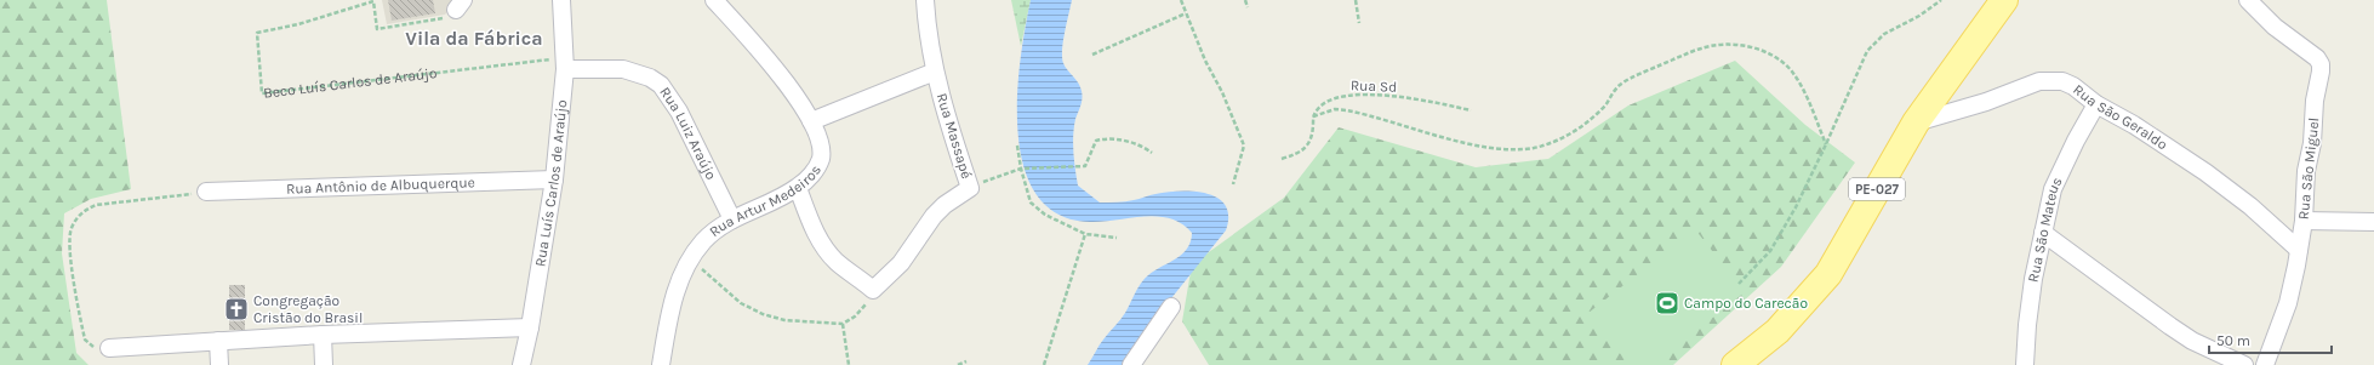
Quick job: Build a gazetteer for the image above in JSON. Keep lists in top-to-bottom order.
{
  "streets": {
    "main road": ["PE-027"],
    "street": [
      "Rua São Geraldo",
      "Rua Luiz Araújo",
      "Rua Massapé",
      "Rua São Miguel",
      "Rua Luís Carlos de Araújo",
      "Rua Antônio de Albuquerque",
      "Rua Artur Medeiros",
      "Rua São Mateus"
    ],
    "path": ["Beco Luís Carlos de Araújo", "Rua Sd"]
  },
  "crossings": [
    ["Beco Luís Carlos de Araújo", "Rua Luiz Araújo"],
    ["Beco Luís Carlos de Araújo", "Rua Luís Carlos de Araújo"],
    ["Rua São Geraldo", "Rua São Miguel"],
    ["Rua São Geraldo", "PE-027"],
    ["Rua São Geraldo", "Rua São Mateus"],
    ["Rua Luiz Araújo", "Rua Luís Carlos de Araújo"],
    ["Rua Luiz Araújo", "Rua Artur Medeiros"],
    ["Rua Luís Carlos de Araújo", "Rua Antônio de Albuquerque"]
  ],
  "districts": ["Vila da Fábrica"],
  "places": {
    "sports": ["Campo do Carecão"],
    "church": ["Congregação Cristão do Brasil"]
  },
  "scale_bar": "50 m"
}
